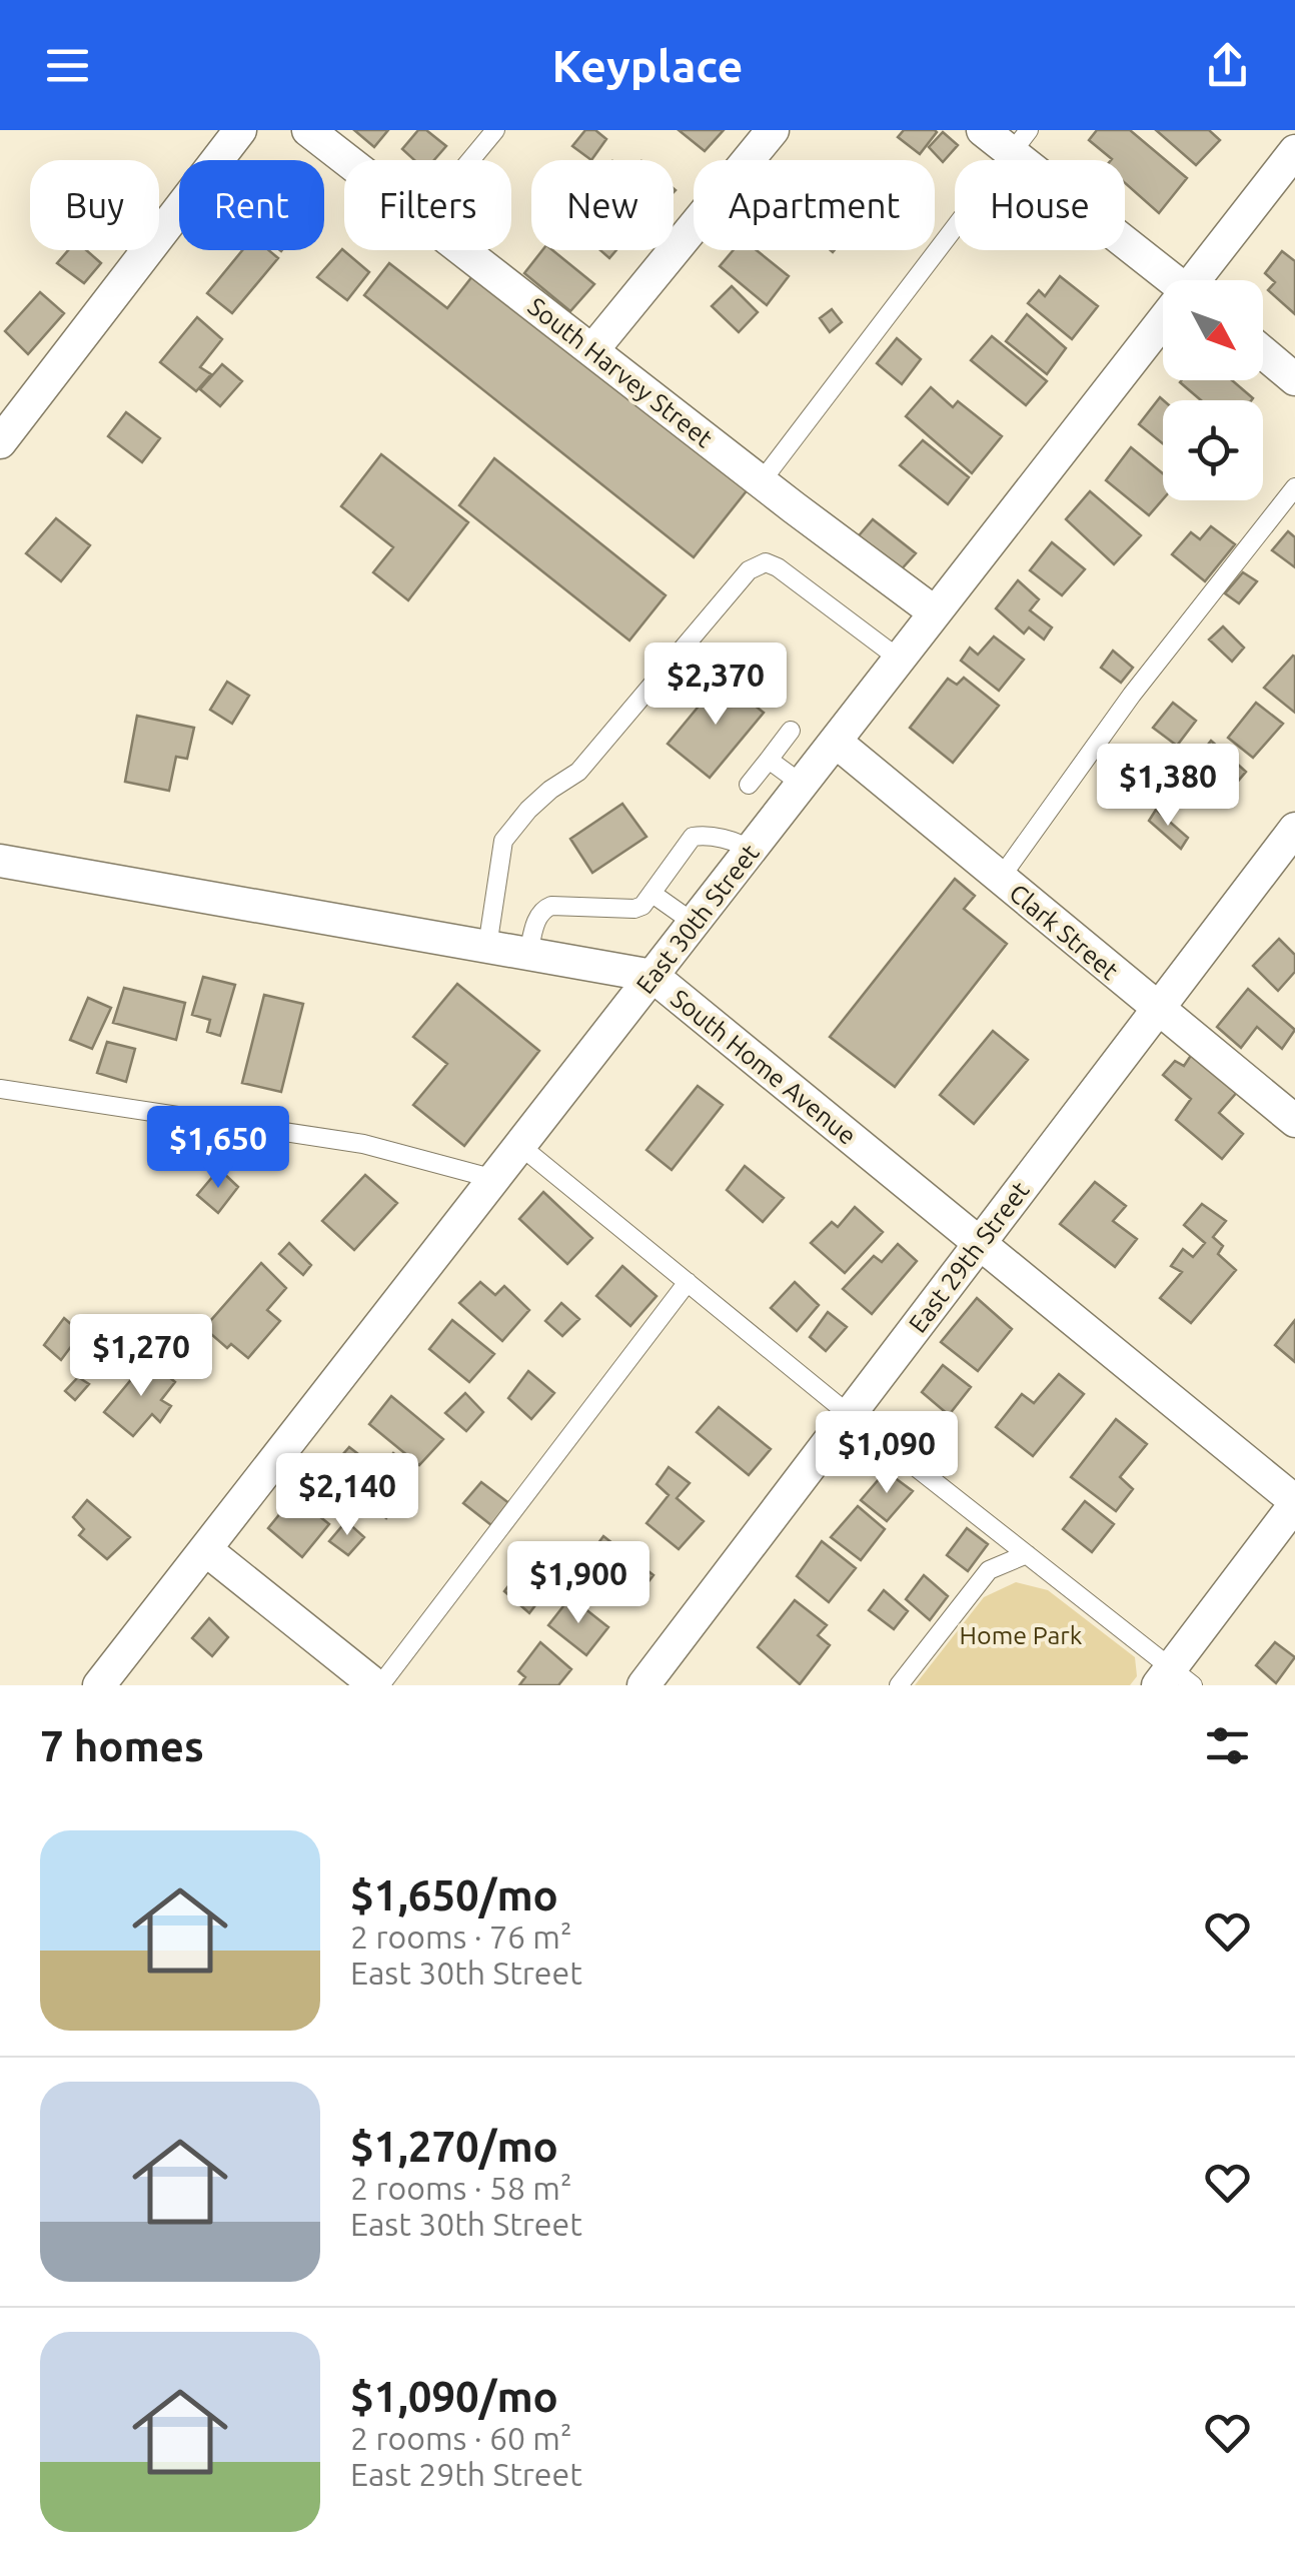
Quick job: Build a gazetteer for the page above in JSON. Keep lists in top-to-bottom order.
{
  "streets": {
    "street": [
      "South Harvey Street",
      "East 30th Street",
      "Clark Street",
      "South Home Avenue",
      "East 29th Street"
    ]
  },
  "crossings": [
    ["South Harvey Street", "East 30th Street"],
    ["East 30th Street", "Clark Street"],
    ["East 30th Street", "South Home Avenue"],
    ["Clark Street", "East 29th Street"],
    ["South Home Avenue", "East 29th Street"]
  ],
  "parks": ["Home Park"],
  "north": "bottom right",
  "page": {
    "header": "Keyplace",
    "chip": [
      "Buy",
      "Rent",
      "Filters",
      "New",
      "Apartment",
      "House"
    ],
    "price": [
      "$2,370",
      "$1,380",
      "$1,650",
      "$1,270",
      "$1,090",
      "$2,140",
      "$1,900"
    ],
    "heading": "7 homes",
    "list": [
      {
        "name": "$1,650/mo",
        "note": "2 rooms · 76 m² · East 30th Street"
      },
      {
        "name": "$1,270/mo",
        "note": "2 rooms · 58 m² · East 30th Street"
      },
      {
        "name": "$1,090/mo",
        "note": "2 rooms · 60 m² · East 29th Street"
      }
    ]
  }
}
